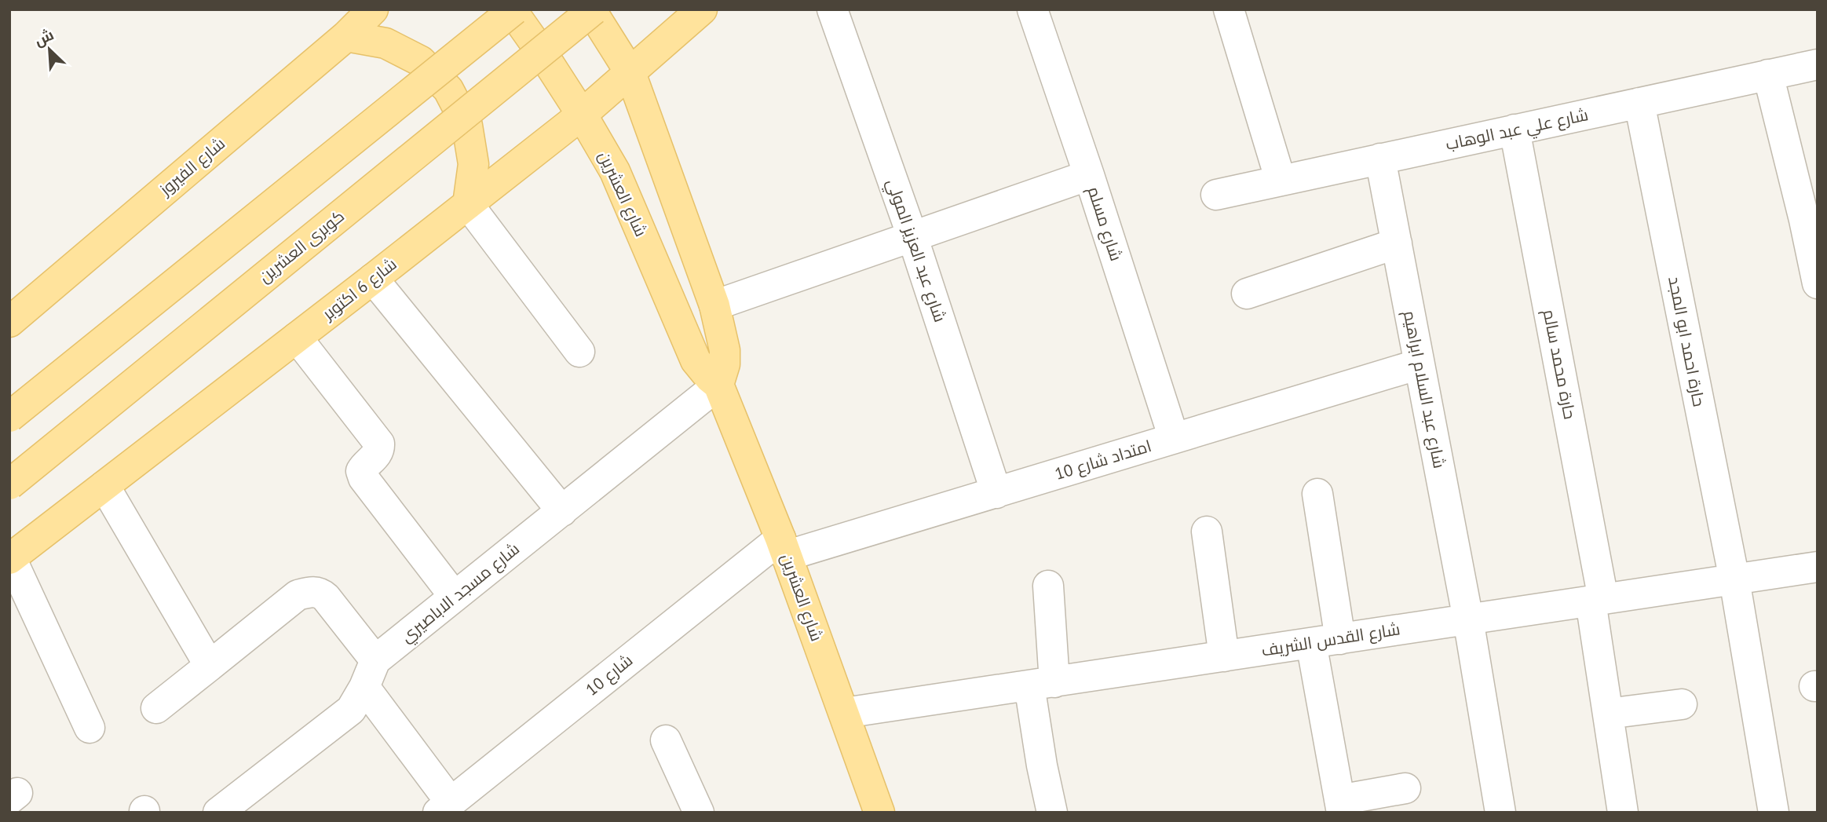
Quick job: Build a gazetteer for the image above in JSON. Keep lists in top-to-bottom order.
{
  "streets": {
    "main road": [
      "شارع الفيروز",
      "شارع العشرين",
      "كوبرى العشرين",
      "شارع 6 اكتوبر"
    ],
    "street": [
      "شارع علي عبد الوهاب",
      "شارع مسلم",
      "شارع عبد العزيز المولي",
      "حارة احمد ابو المجد",
      "حارة محمد سالم",
      "شارع عبد السلام ابراهيم",
      "امتداد شارع 10",
      "شارع مسجد الاباصيري",
      "شارع القدس الشريف",
      "شارع 10"
    ]
  },
  "crossings": [
    ["شارع علي عبد الوهاب", "حارة احمد ابو المجد"],
    ["شارع علي عبد الوهاب", "حارة محمد سالم"],
    ["شارع علي عبد الوهاب", "شارع عبد السلام ابراهيم"],
    ["شارع العشرين", "شارع 6 اكتوبر"],
    ["شارع العشرين", "امتداد شارع 10"],
    ["شارع العشرين", "شارع مسجد الاباصيري"],
    ["شارع العشرين", "شارع القدس الشريف"],
    ["شارع العشرين", "شارع 10"],
    ["شارع مسلم", "امتداد شارع 10"],
    ["شارع عبد العزيز المولي", "امتداد شارع 10"],
    ["حارة احمد ابو المجد", "شارع القدس الشريف"],
    ["حارة محمد سالم", "شارع القدس الشريف"],
    ["شارع عبد السلام ابراهيم", "امتداد شارع 10"],
    ["شارع عبد السلام ابراهيم", "شارع القدس الشريف"],
    ["امتداد شارع 10", "شارع 10"]
  ],
  "north": "top left"
}
